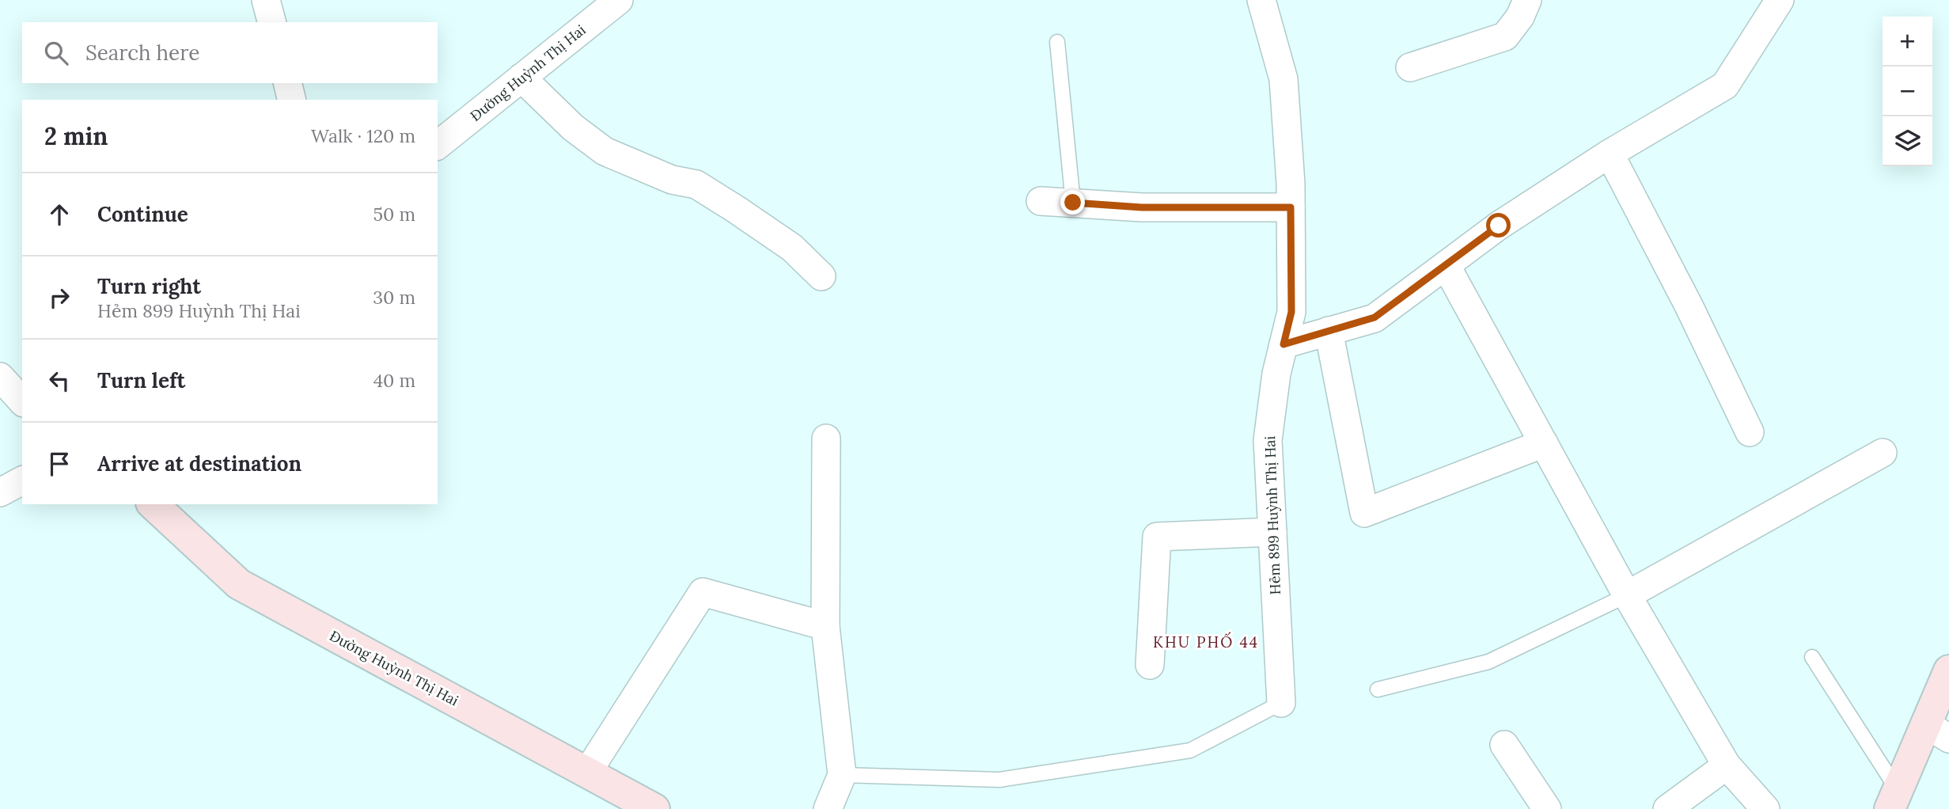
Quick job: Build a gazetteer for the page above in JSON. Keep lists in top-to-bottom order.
{
  "streets": {
    "street": ["Đường Huỳnh Thị Hai", "Hẻm 899 Huỳnh Thị Hai"]
  },
  "districts": ["KHU PHỐ 44"],
  "page": {
    "map_buttons": ["+", "−"],
    "search": "Search here",
    "heading": ["2 min", "Walk · 120 m"],
    "list": [
      ["Continue", "50 m"],
      ["Turn right", "Hẻm 899 Huỳnh Thị Hai", "30 m"],
      ["Turn left", "40 m"],
      "Arrive at destination"
    ]
  }
}
